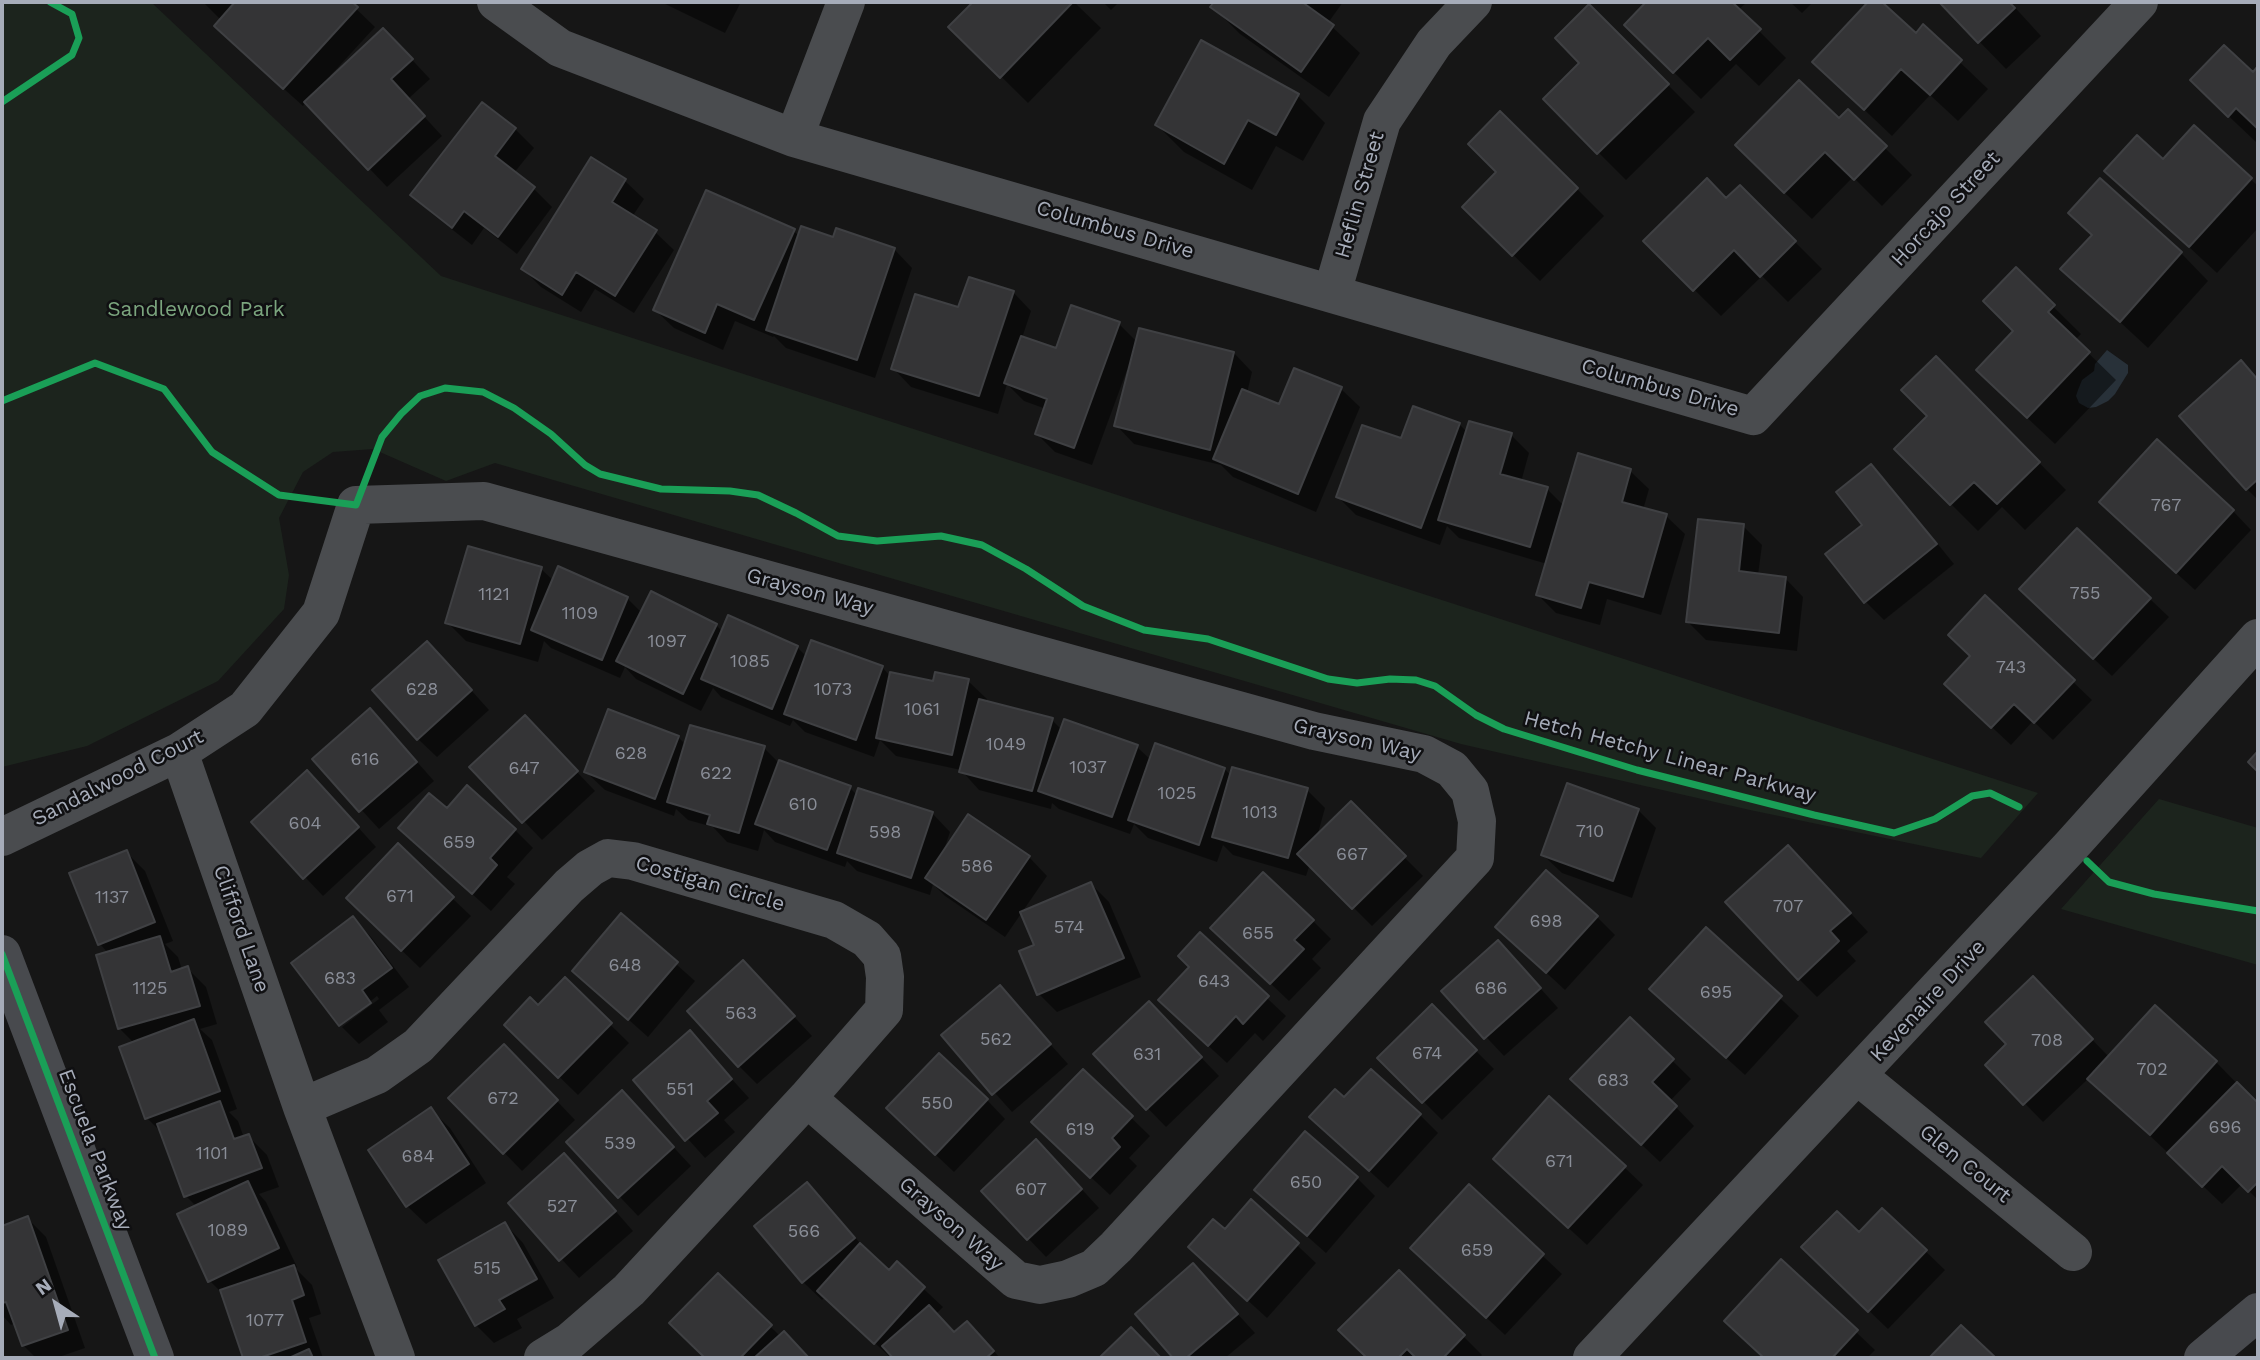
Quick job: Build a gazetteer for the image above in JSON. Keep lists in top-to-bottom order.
{
  "streets": {
    "street": [
      "Heflin Street",
      "Horcajo Street",
      "Columbus Drive",
      "Grayson Way",
      "Sandalwood Court",
      "Costigan Circle",
      "Clifford Lane",
      "Kevenaire Drive",
      "Escuela Parkway",
      "Glen Court"
    ],
    "cycle path": ["Hetch Hetchy Linear Parkway"]
  },
  "crossings": [
    ["Heflin Street", "Columbus Drive"],
    ["Horcajo Street", "Columbus Drive"],
    ["Grayson Way", "Sandalwood Court"],
    ["Grayson Way", "Costigan Circle"],
    ["Sandalwood Court", "Clifford Lane"],
    ["Costigan Circle", "Clifford Lane"],
    ["Kevenaire Drive", "Glen Court"]
  ],
  "parks": ["Sandlewood Park"],
  "house_numbers": [
    "767",
    "755",
    "1121",
    "1109",
    "1097",
    "1085",
    "743",
    "628",
    "1073",
    "1061",
    "1049",
    "628",
    "616",
    "1037",
    "647",
    "622",
    "1025",
    "610",
    "1013",
    "604",
    "710",
    "598",
    "659",
    "667",
    "586",
    "671",
    "1137",
    "707",
    "698",
    "574",
    "655",
    "648",
    "683",
    "643",
    "1125",
    "686",
    "695",
    "563",
    "562",
    "708",
    "674",
    "631",
    "702",
    "683",
    "551",
    "672",
    "550",
    "696",
    "619",
    "539",
    "1101",
    "684",
    "671",
    "650",
    "607",
    "527",
    "1089",
    "566",
    "659",
    "515",
    "1077"
  ],
  "north": "top left"
}
